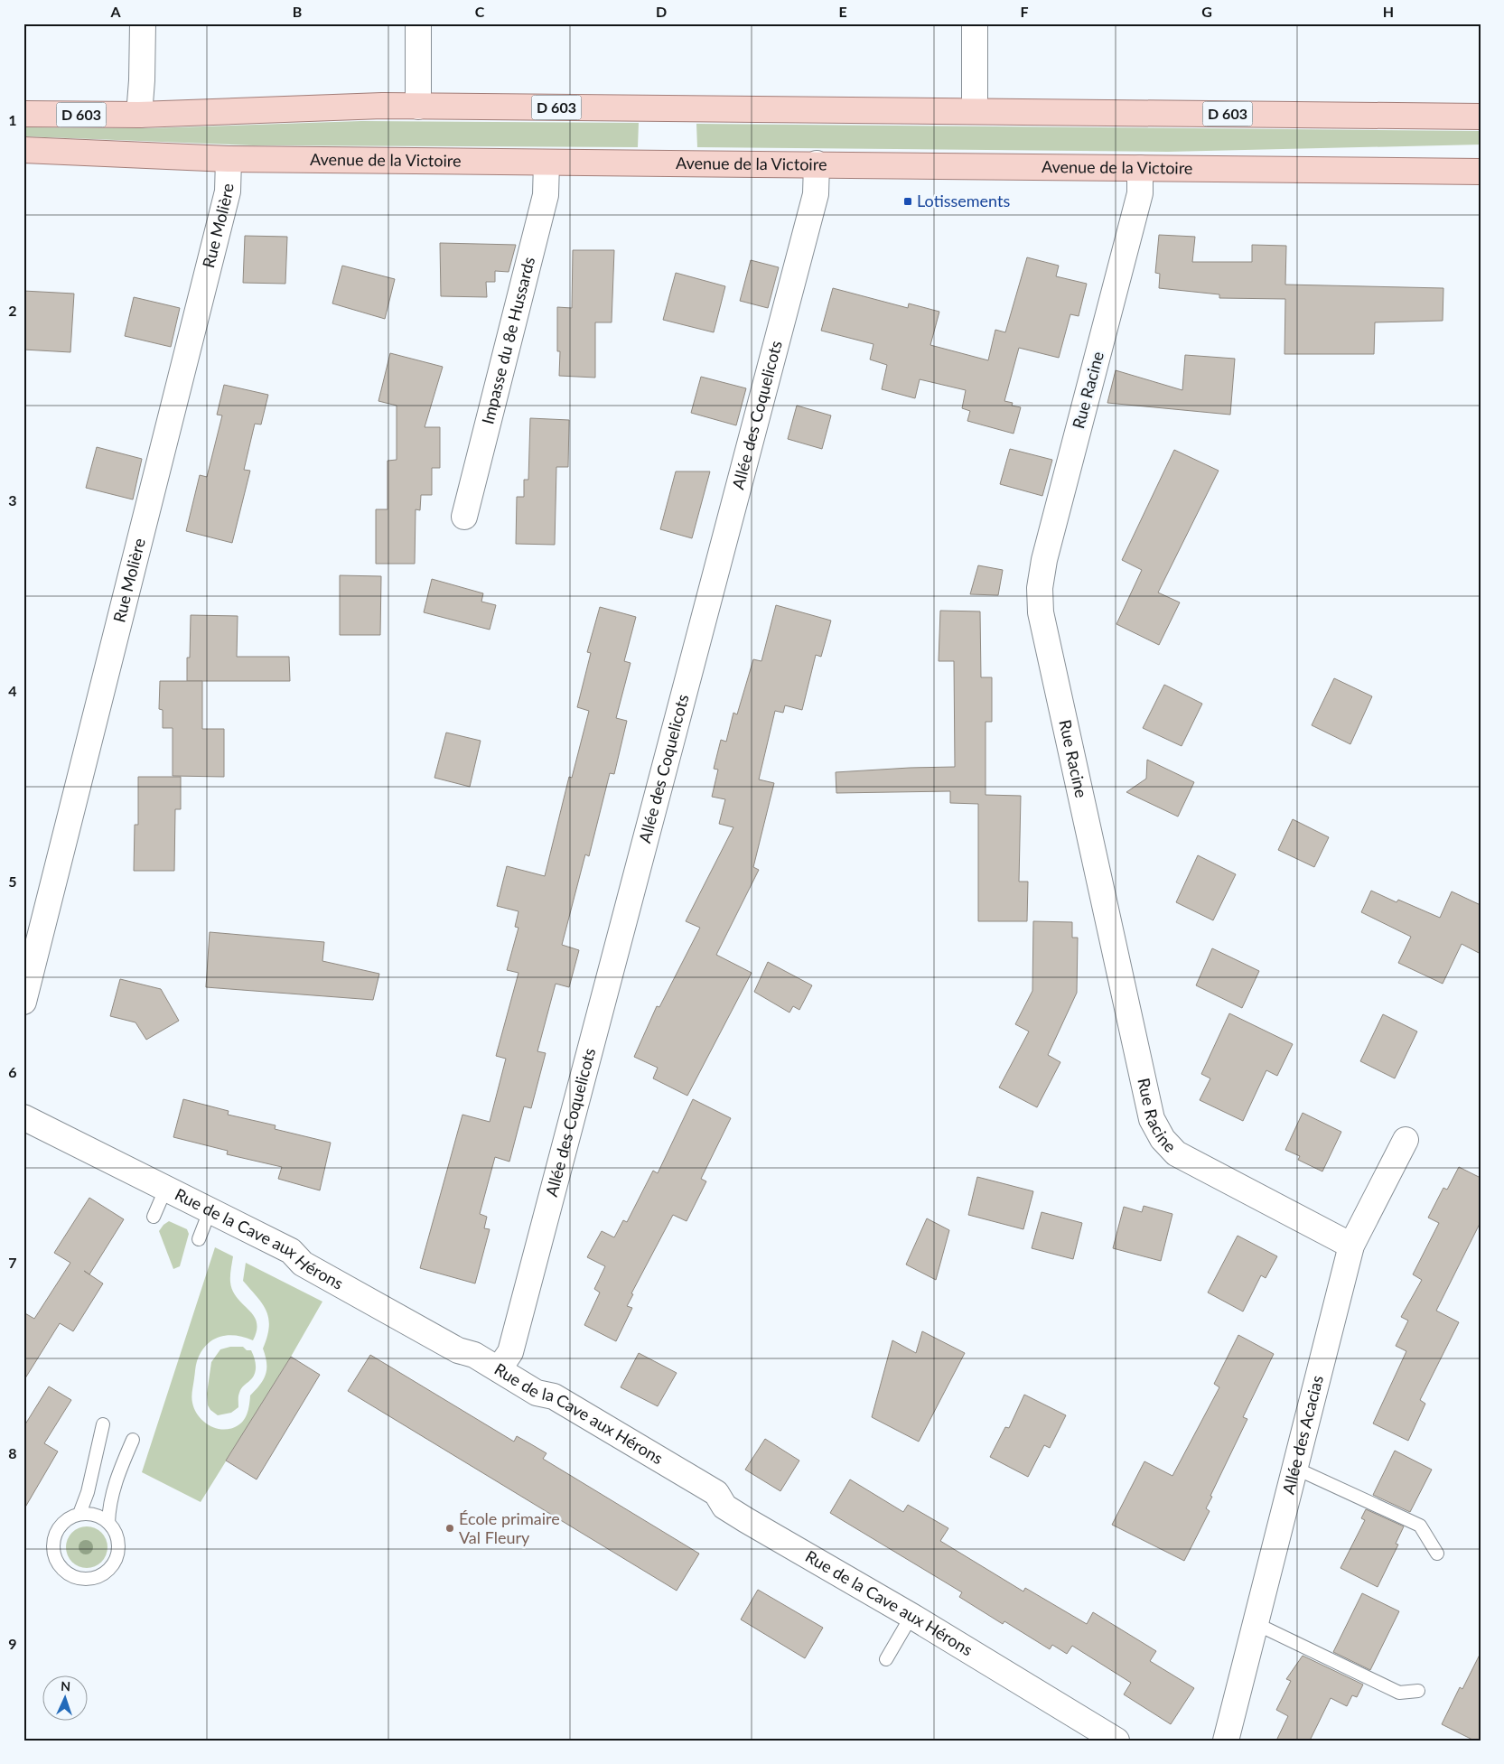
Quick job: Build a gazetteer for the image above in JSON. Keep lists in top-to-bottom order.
{
  "streets": {
    "main road": ["D 603", "Avenue de la Victoire"],
    "street": [
      "Rue Molière",
      "Impasse du 8e Hussards",
      "Rue Racine",
      "Allée des Coquelicots",
      "Rue de la Cave aux Hérons",
      "Allée des Acacias"
    ]
  },
  "crossings": [
    ["Avenue de la Victoire", "Rue Molière"],
    ["Avenue de la Victoire", "Impasse du 8e Hussards"],
    ["Avenue de la Victoire", "Rue Racine"],
    ["Avenue de la Victoire", "Allée des Coquelicots"],
    ["Rue Racine", "Allée des Acacias"],
    ["Allée des Coquelicots", "Rue de la Cave aux Hérons"]
  ],
  "places": {
    "transit": ["Lotissements"],
    "other": ["École primaire Val Fleury"]
  },
  "north": "top",
  "grid": {
    "columns": [
      "A",
      "B",
      "C",
      "D",
      "E",
      "F",
      "G",
      "H"
    ],
    "rows": [
      "1",
      "2",
      "3",
      "4",
      "5",
      "6",
      "7",
      "8",
      "9"
    ]
  }
}
